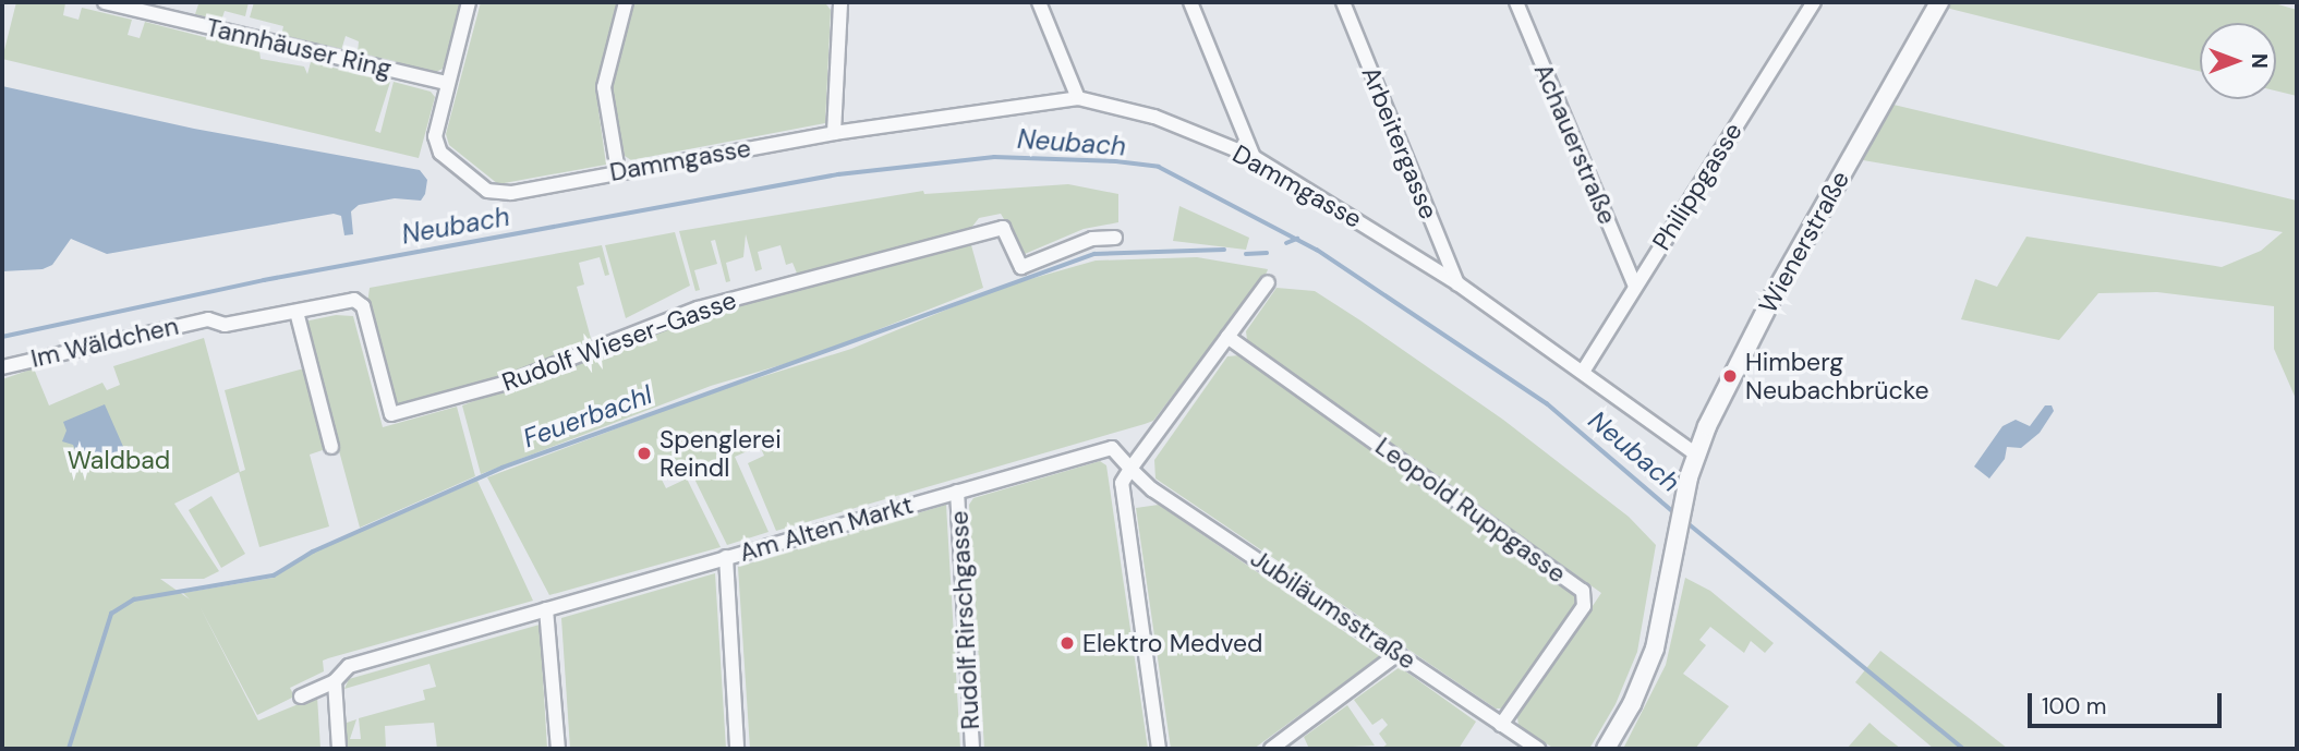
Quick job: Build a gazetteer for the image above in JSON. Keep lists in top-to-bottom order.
{
  "streets": {
    "street": [
      "Tannhäuser Ring",
      "Arbeitergasse",
      "Achauerstraße",
      "Dammgasse",
      "Philippgasse",
      "Wienerstraße",
      "Rudolf Wieser-Gasse",
      "Im Wäldchen",
      "Leopold Ruppgasse",
      "Am Alten Markt",
      "Jubiläumsstraße",
      "Rudolf Rirschgasse"
    ]
  },
  "crossings": [
    ["Tannhäuser Ring", "Dammgasse"],
    ["Arbeitergasse", "Dammgasse"],
    ["Achauerstraße", "Philippgasse"],
    ["Dammgasse", "Philippgasse"],
    ["Dammgasse", "Wienerstraße"],
    ["Rudolf Wieser-Gasse", "Im Wäldchen"],
    ["Leopold Ruppgasse", "Jubiläumsstraße"],
    ["Am Alten Markt", "Jubiläumsstraße"],
    ["Am Alten Markt", "Rudolf Rirschgasse"]
  ],
  "water": ["Neubach", "Feuerbachl"],
  "parks": ["Waldbad"],
  "places": ["Himberg Neubachbrücke", "Spenglerei Reindl", "Elektro Medved"],
  "scale_bar": "100 m",
  "north": "right"
}
